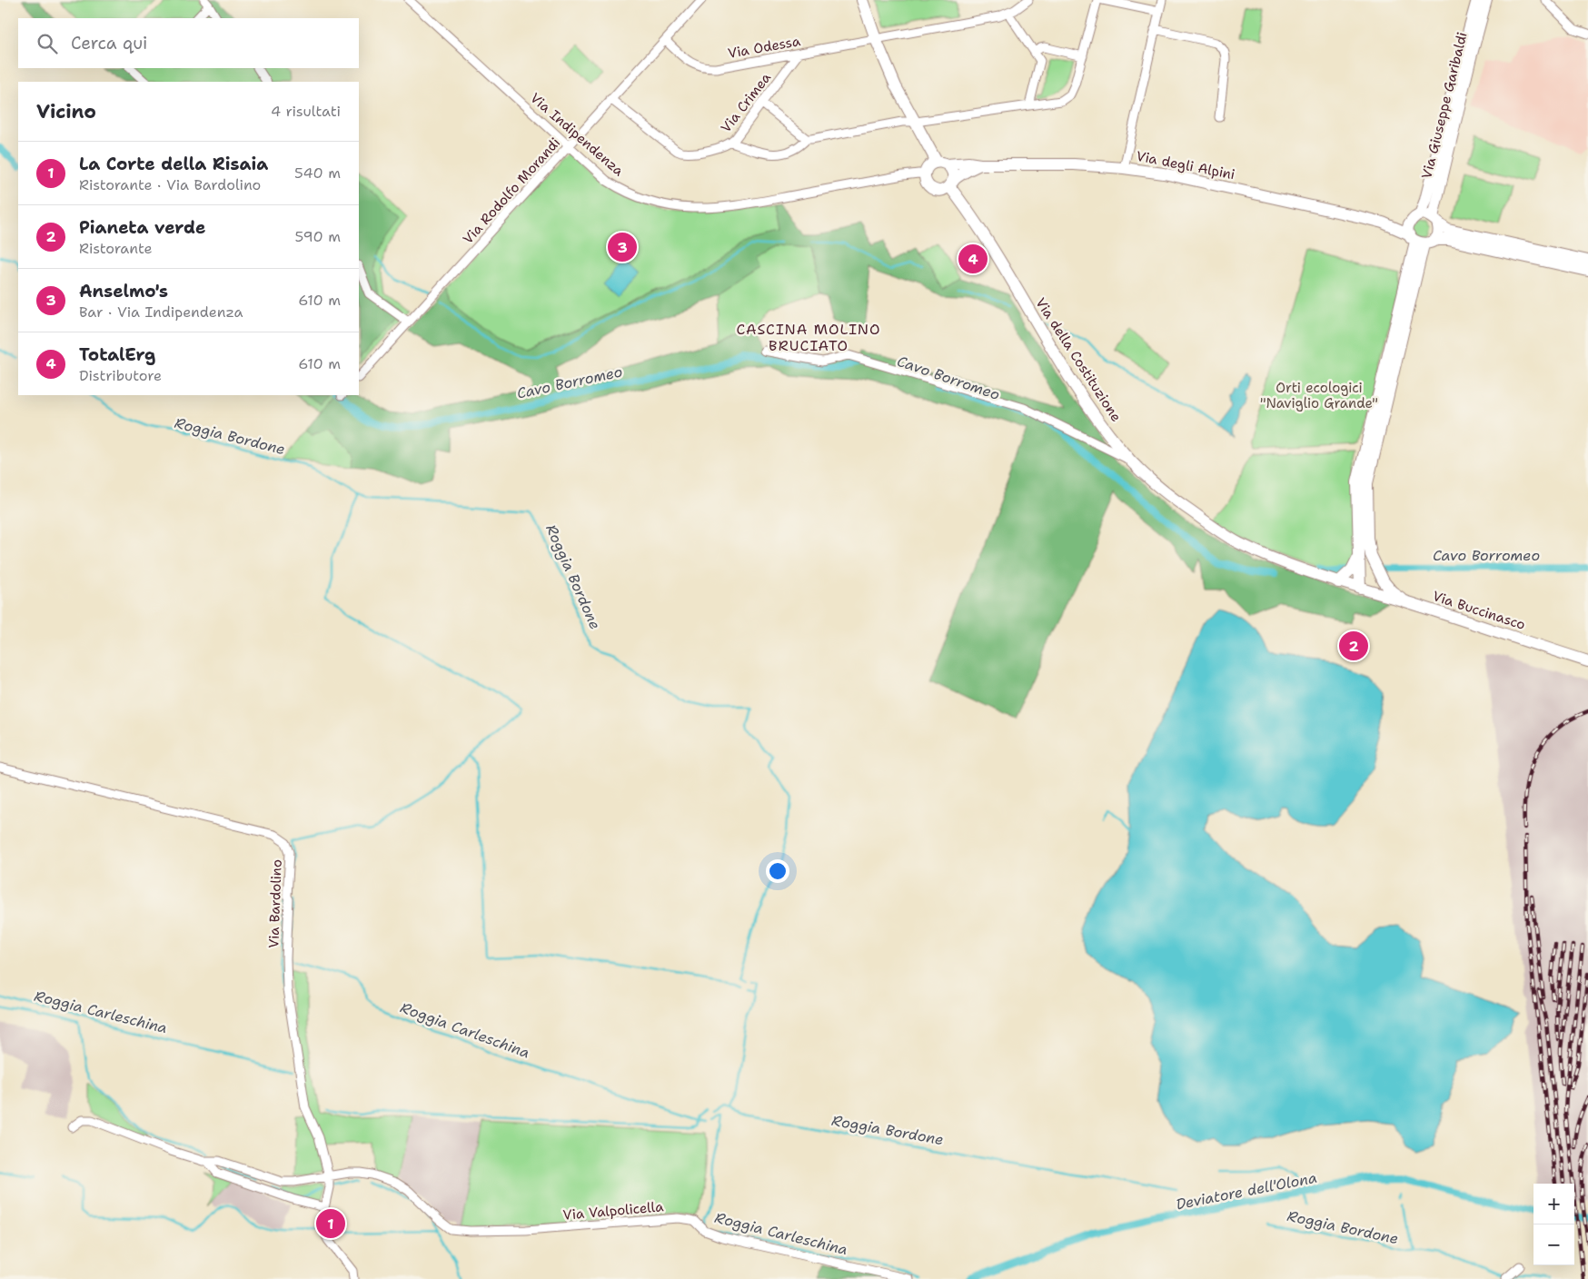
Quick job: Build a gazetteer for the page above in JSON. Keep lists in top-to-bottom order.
{
  "streets": {
    "street": [
      "Via Odessa",
      "Via Crimea",
      "Via Giuseppe Garibaldi",
      "Via Indipendenza",
      "Via degli Alpini",
      "Via Rodolfo Morandi",
      "Via della Costituzione",
      "Via Buccinasco",
      "Via Bardolino",
      "Via Valpolicella"
    ]
  },
  "crossings": [
    ["Via Odessa", "Via Crimea"],
    ["Via Odessa", "Via Rodolfo Morandi"],
    ["Via Crimea", "Via Rodolfo Morandi"],
    ["Via Giuseppe Garibaldi", "Via degli Alpini"],
    ["Via Indipendenza", "Via degli Alpini"],
    ["Via Indipendenza", "Via Rodolfo Morandi"],
    ["Via Indipendenza", "Via della Costituzione"],
    ["Via degli Alpini", "Via della Costituzione"],
    ["Via della Costituzione", "Via Buccinasco"],
    ["Via Bardolino", "Via Valpolicella"]
  ],
  "districts": ["CASCINA MOLINO BRUCIATO"],
  "water": [
    "Cavo Borromeo",
    "Roggia Bordone",
    "Roggia Carleschina",
    "Deviatore dell'Olona"
  ],
  "parks": ["Orti ecologici \"Naviglio Grande\""],
  "page": {
    "search": "Cerca qui",
    "heading": ["Vicino", "4 risultati"],
    "list": [
      {
        "mark": "1",
        "name": "La Corte della Risaia",
        "note": "Ristorante · Via Bardolino",
        "value": "540 m"
      },
      {
        "mark": "2",
        "name": "Pianeta verde",
        "note": "Ristorante",
        "value": "590 m"
      },
      {
        "mark": "3",
        "name": "Anselmo's",
        "note": "Bar · Via Indipendenza",
        "value": "610 m"
      },
      {
        "mark": "4",
        "name": "TotalErg",
        "note": "Distributore",
        "value": "610 m"
      }
    ],
    "pins": [
      "3",
      "4",
      "2",
      "1"
    ],
    "map_buttons": ["+", "−"]
  }
}
